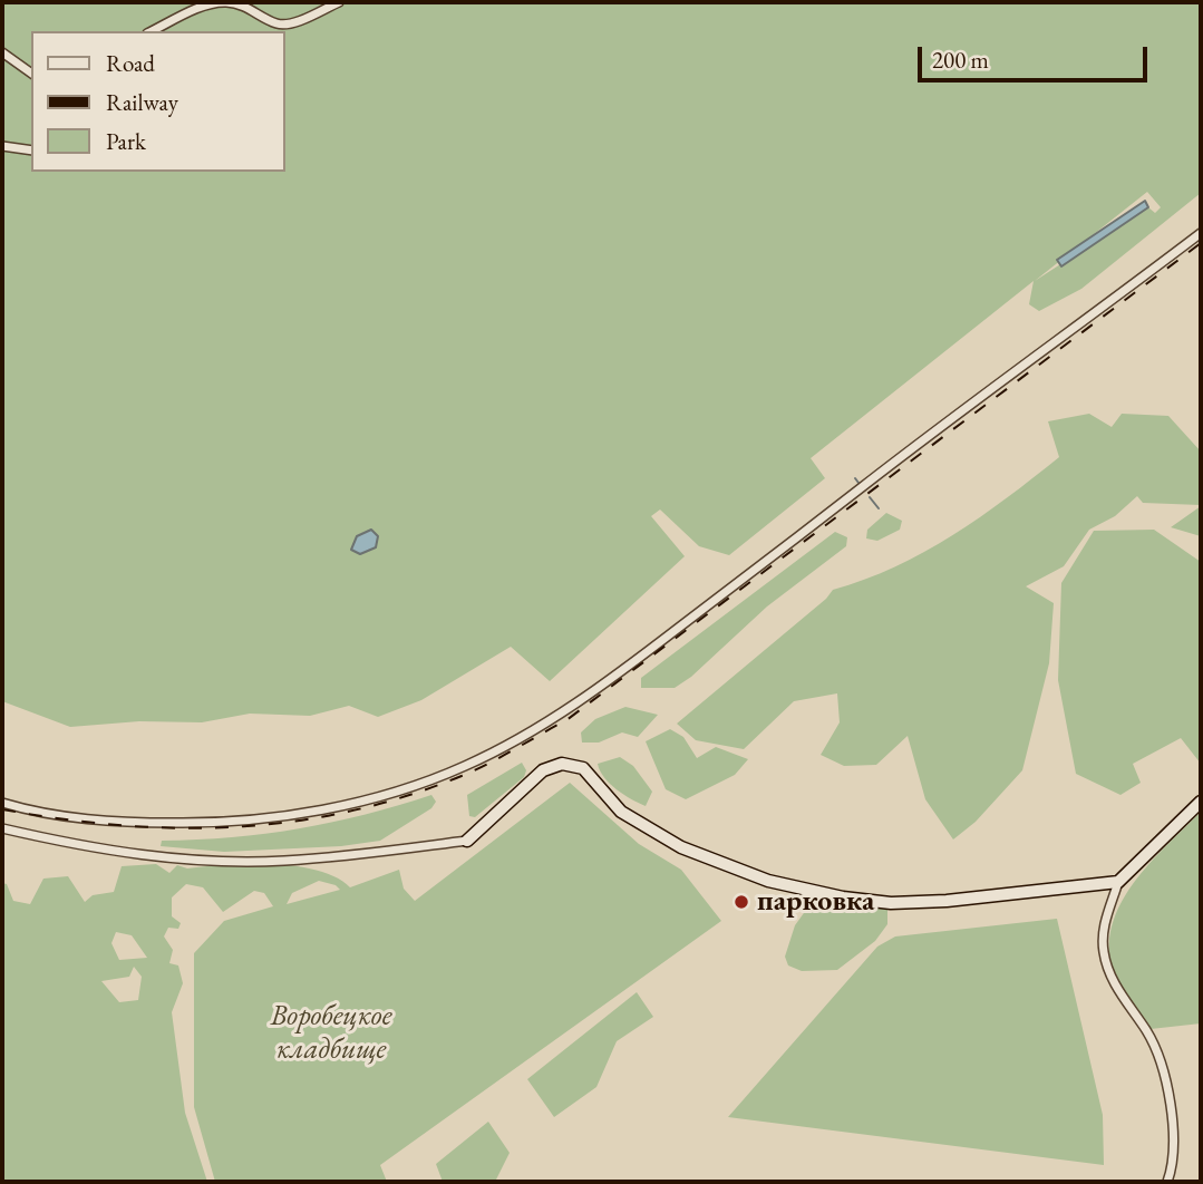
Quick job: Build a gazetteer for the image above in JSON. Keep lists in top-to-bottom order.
{
  "parks": ["Воробецкое кладбище"],
  "places": ["парковка"],
  "legend": ["Road", "Railway", "Park"],
  "scale_bar": "200 m"
}
